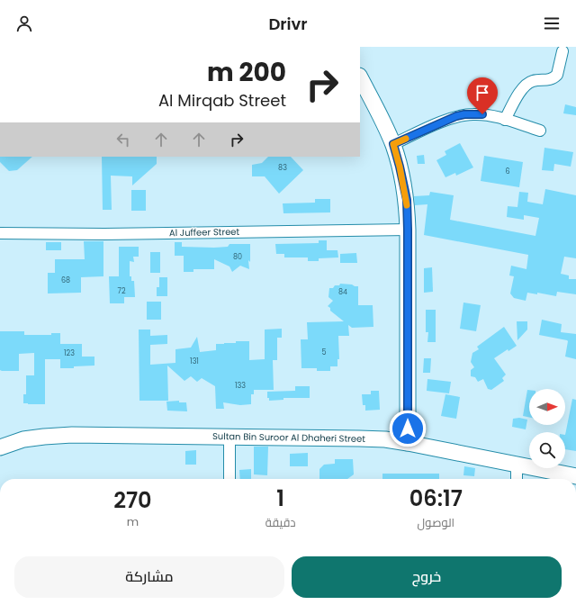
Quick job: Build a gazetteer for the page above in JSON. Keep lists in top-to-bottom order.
{
  "streets": {
    "street": ["Al Juffeer Street", "Sultan Bin Suroor Al Dhaheri Street"]
  },
  "house_numbers": [
    "83",
    "6",
    "80",
    "68",
    "72",
    "84",
    "5",
    "123",
    "131",
    "133"
  ],
  "north": "right",
  "page": {
    "header": "Drivr",
    "turn": ["200 m", "Al Mirqab Street"],
    "eta": [
      "06:17",
      "الوصول",
      "1",
      "دقيقة",
      "270",
      "m"
    ],
    "buttons": ["خروج", "مشاركة"]
  }
}
